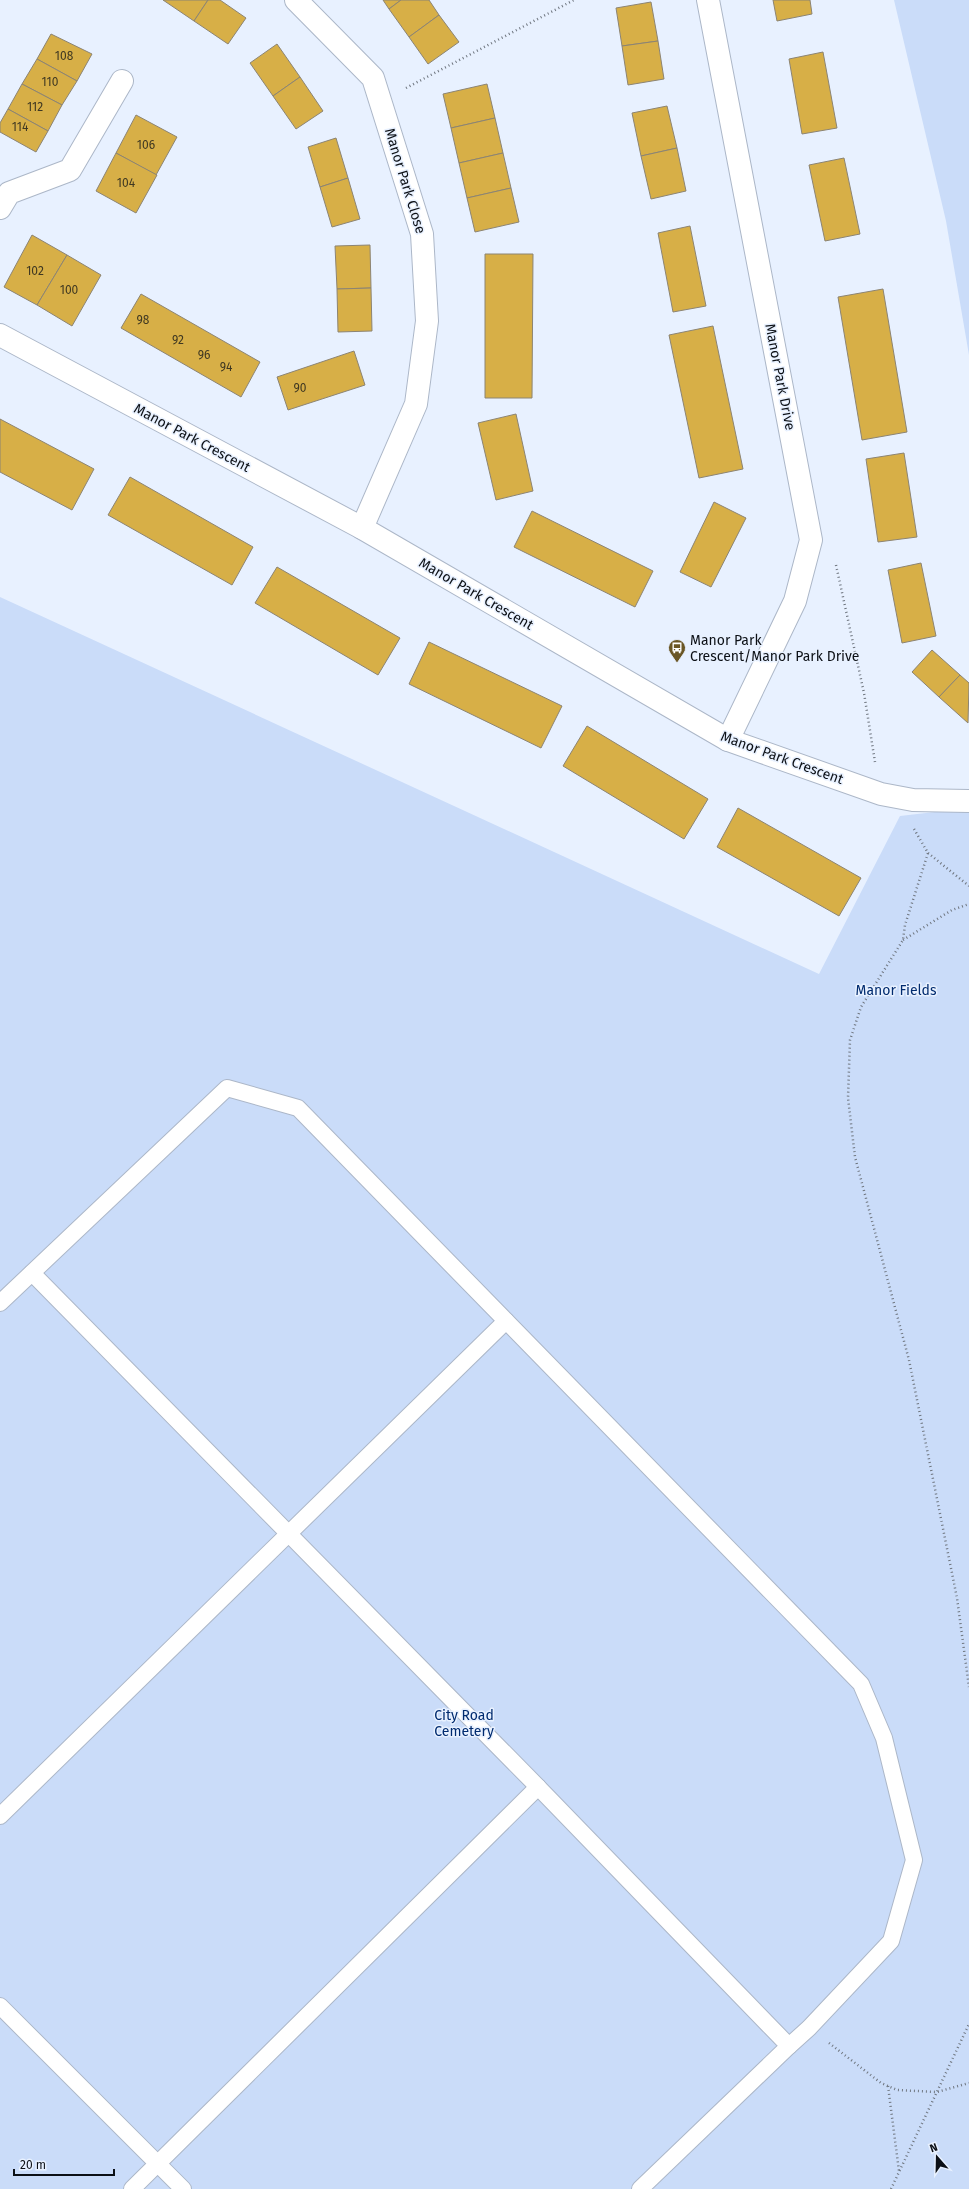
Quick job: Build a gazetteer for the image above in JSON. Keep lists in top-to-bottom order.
{
  "streets": {
    "street": ["Manor Park Close", "Manor Park Drive", "Manor Park Crescent"]
  },
  "crossings": [
    ["Manor Park Close", "Manor Park Crescent"],
    ["Manor Park Drive", "Manor Park Crescent"]
  ],
  "parks": ["Manor Fields", "City Road Cemetery"],
  "places": {
    "bus stop": ["Manor Park Crescent/Manor Park Drive"]
  },
  "house_numbers": [
    "108",
    "110",
    "112",
    "114",
    "106",
    "104",
    "102",
    "100",
    "98",
    "92",
    "96",
    "94",
    "90"
  ],
  "scale_bar": "20 m",
  "north": "top"
}
